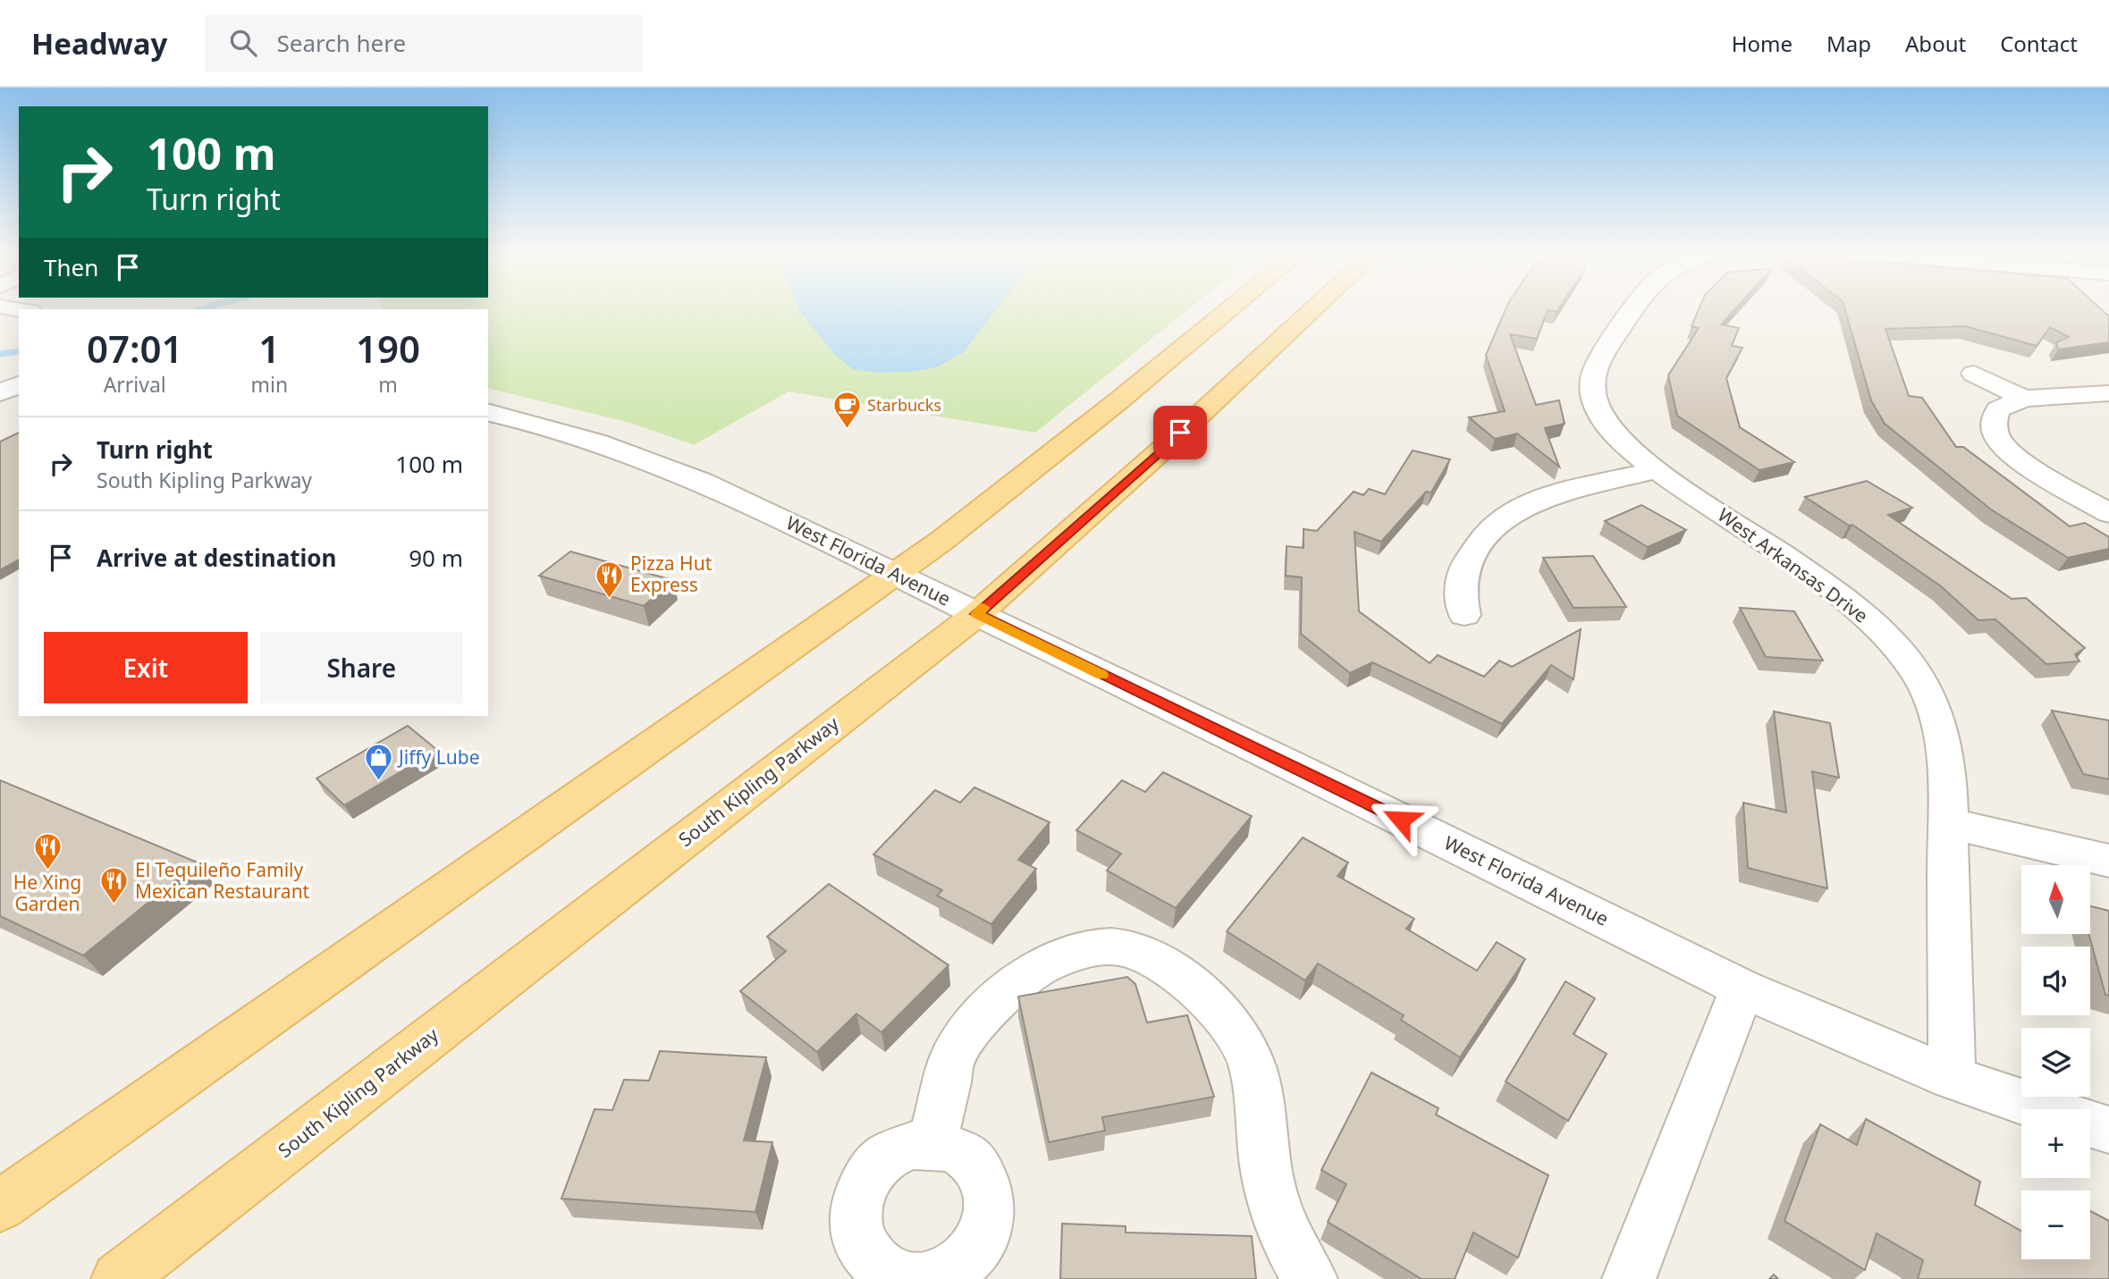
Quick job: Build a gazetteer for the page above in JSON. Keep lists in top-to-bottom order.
{
  "streets": {
    "main road": ["South Kipling Parkway"],
    "street": ["West Florida Avenue", "West Arkansas Drive"]
  },
  "crossings": [
    ["West Florida Avenue", "West Arkansas Drive"],
    ["West Florida Avenue", "South Kipling Parkway"]
  ],
  "places": {
    "cafe": ["Starbucks"],
    "restaurant": ["Pizza Hut Express", "He Xing Garden", "El Tequileño Family Mexican Restaurant"],
    "shop": ["Jiffy Lube"]
  },
  "north": "top",
  "page": {
    "header": "Headway",
    "search": "Search here",
    "nav": [
      "Home",
      "Map",
      "About",
      "Contact"
    ],
    "turn": ["100 m", "Turn right"],
    "then": "Then",
    "eta": [
      "07:01",
      "Arrival",
      "1",
      "min",
      "190",
      "m"
    ],
    "list": [
      {
        "name": "Turn right",
        "note": "South Kipling Parkway",
        "value": "100 m"
      },
      {
        "name": "Arrive at destination",
        "value": "90 m"
      }
    ],
    "buttons": ["Exit", "Share"],
    "map_buttons": ["+", "−"]
  }
}
